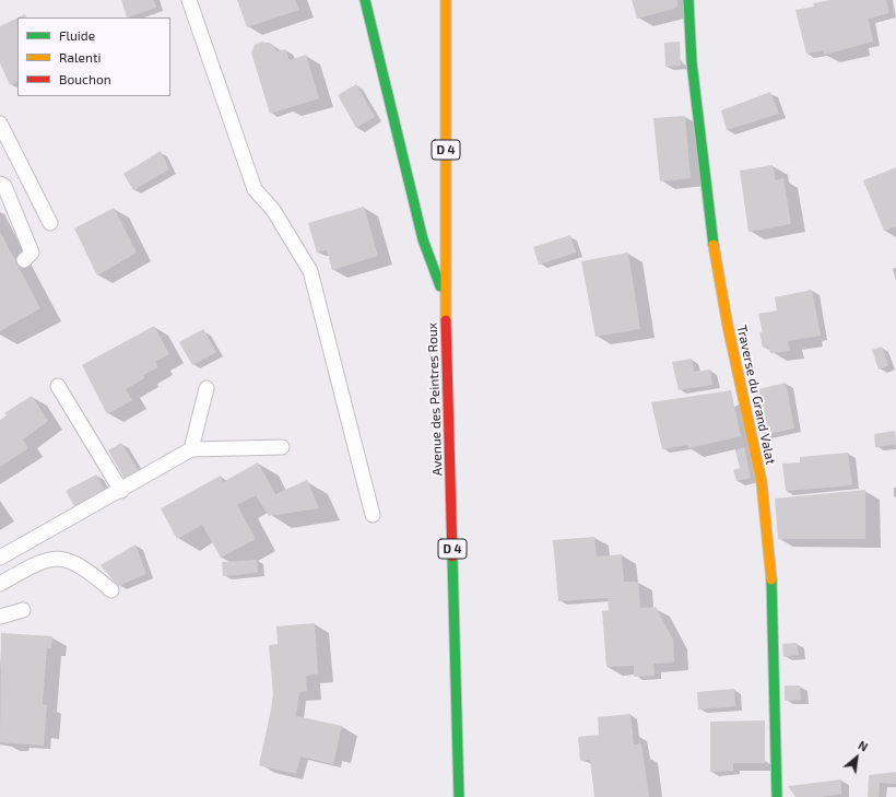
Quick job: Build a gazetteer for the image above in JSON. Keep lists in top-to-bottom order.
{
  "streets": {
    "main road": ["D 4", "Traverse du Grand Valat", "Avenue des Peintres Roux"]
  },
  "legend": ["Fluide", "Ralenti", "Bouchon"],
  "north": "top right"
}
